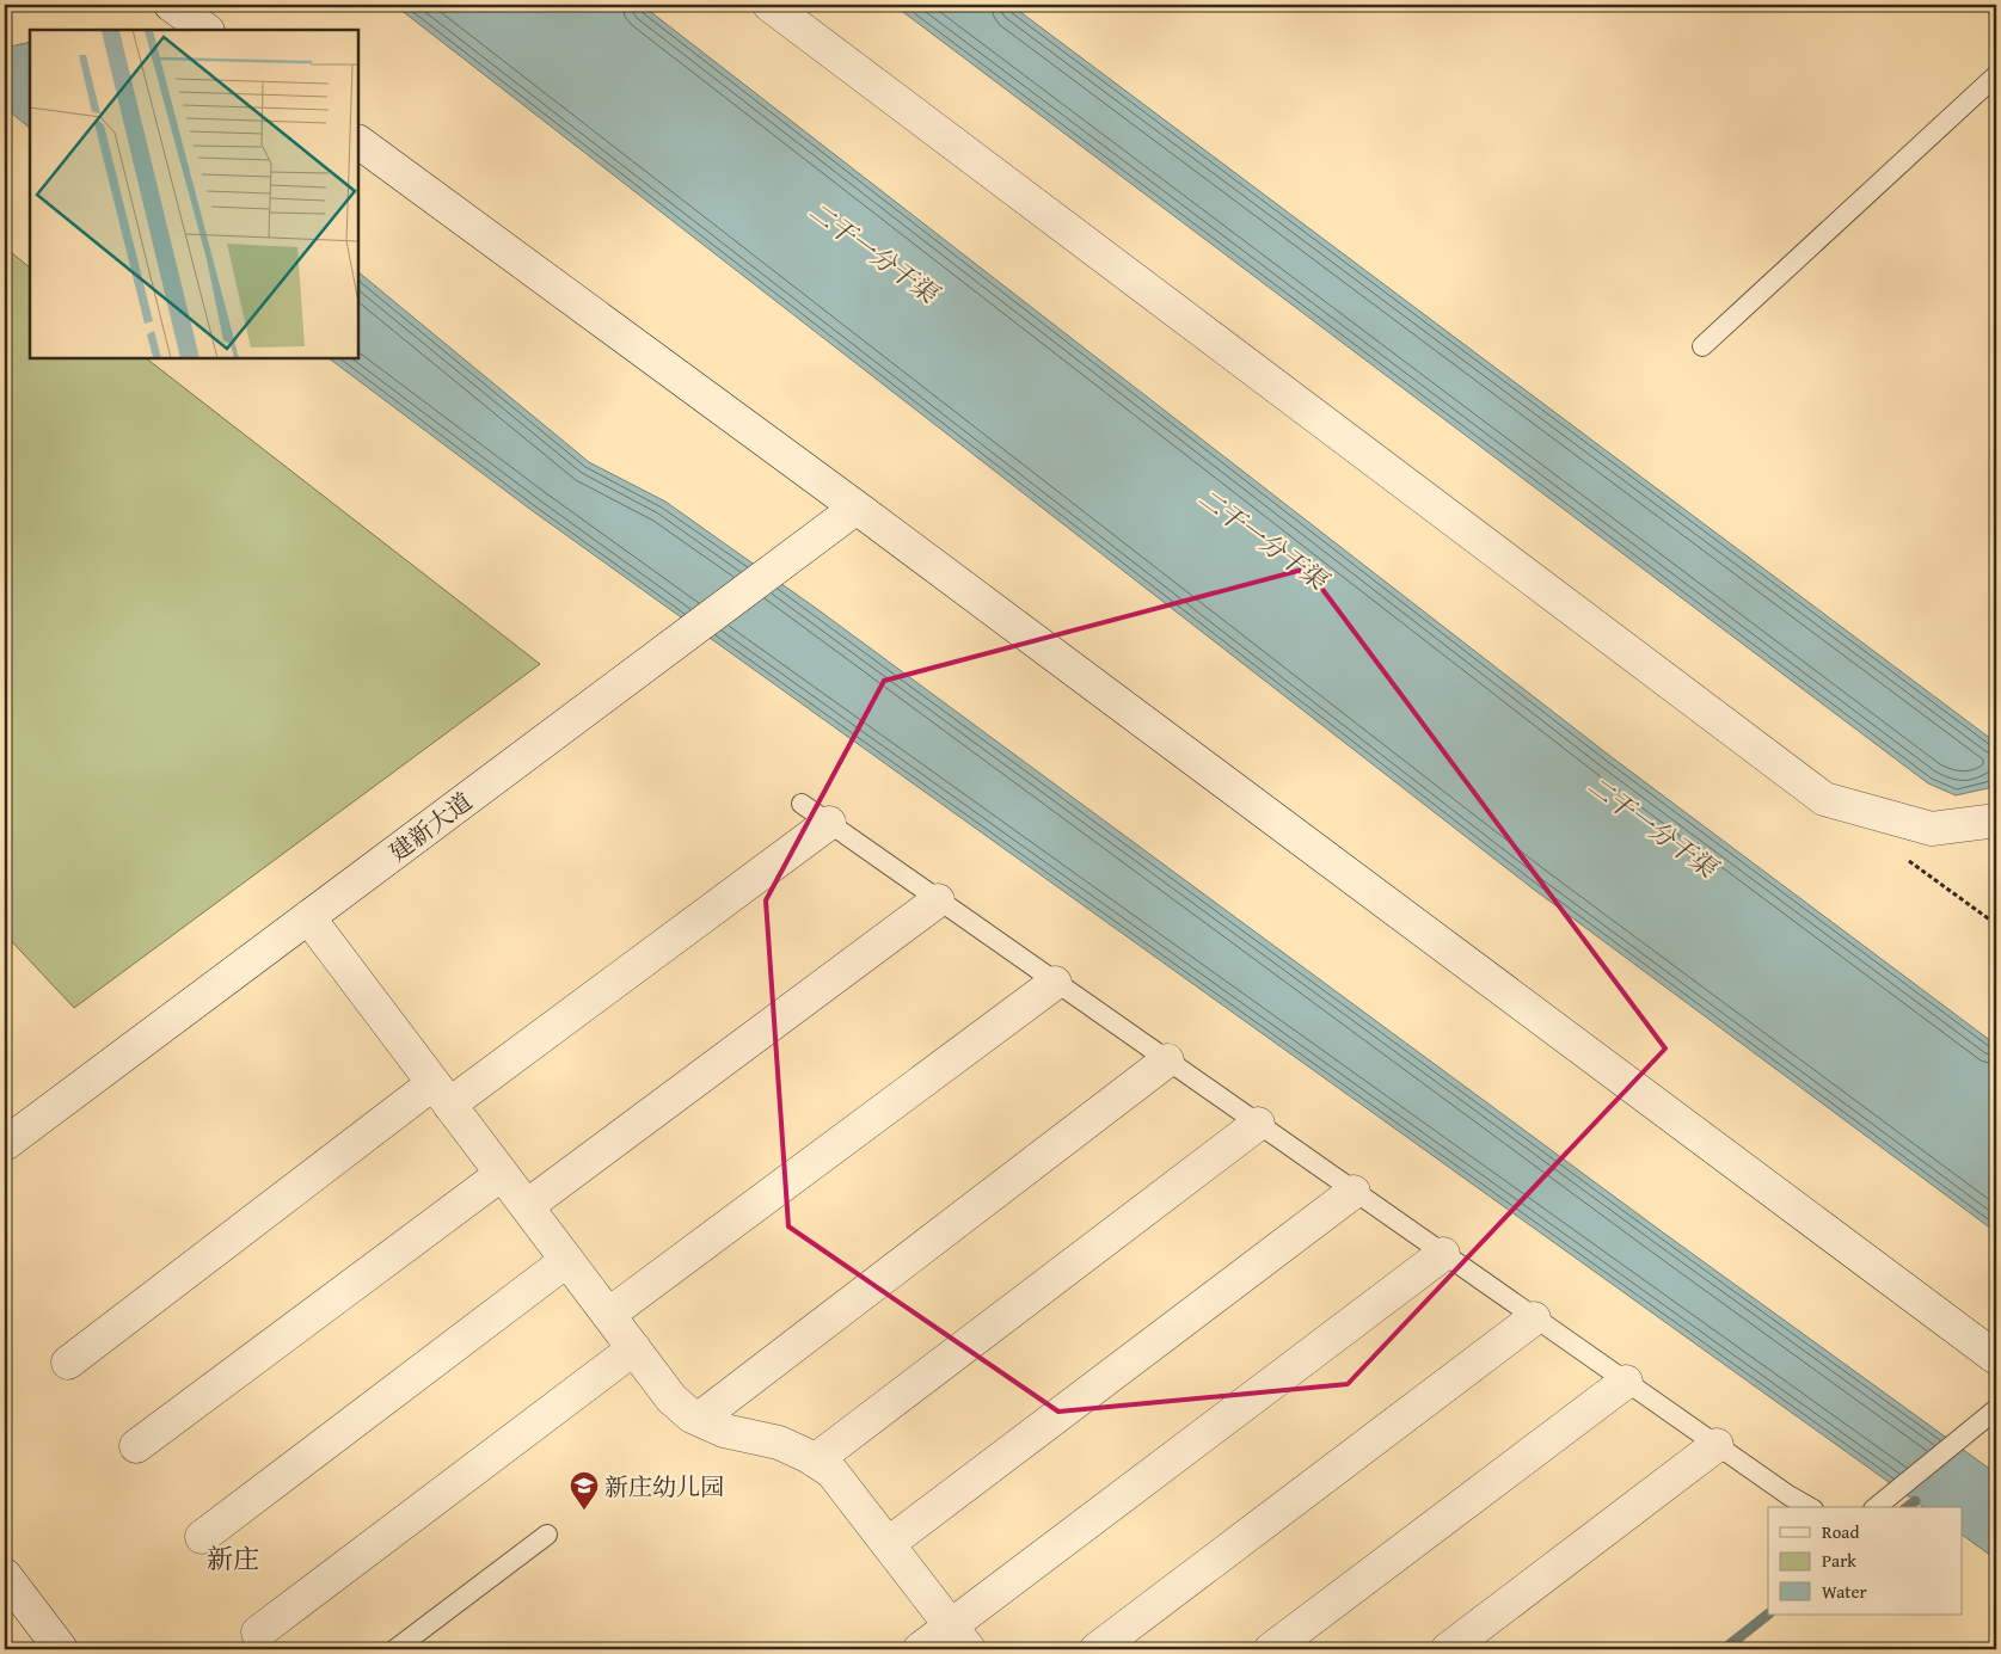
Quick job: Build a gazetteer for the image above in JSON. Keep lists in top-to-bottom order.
{
  "streets": {
    "street": ["建新大道"]
  },
  "districts": ["新庄"],
  "water": ["二干一分干渠"],
  "places": {
    "school or university": ["新庄幼儿园"]
  },
  "legend": ["Road", "Park", "Water"]
}
